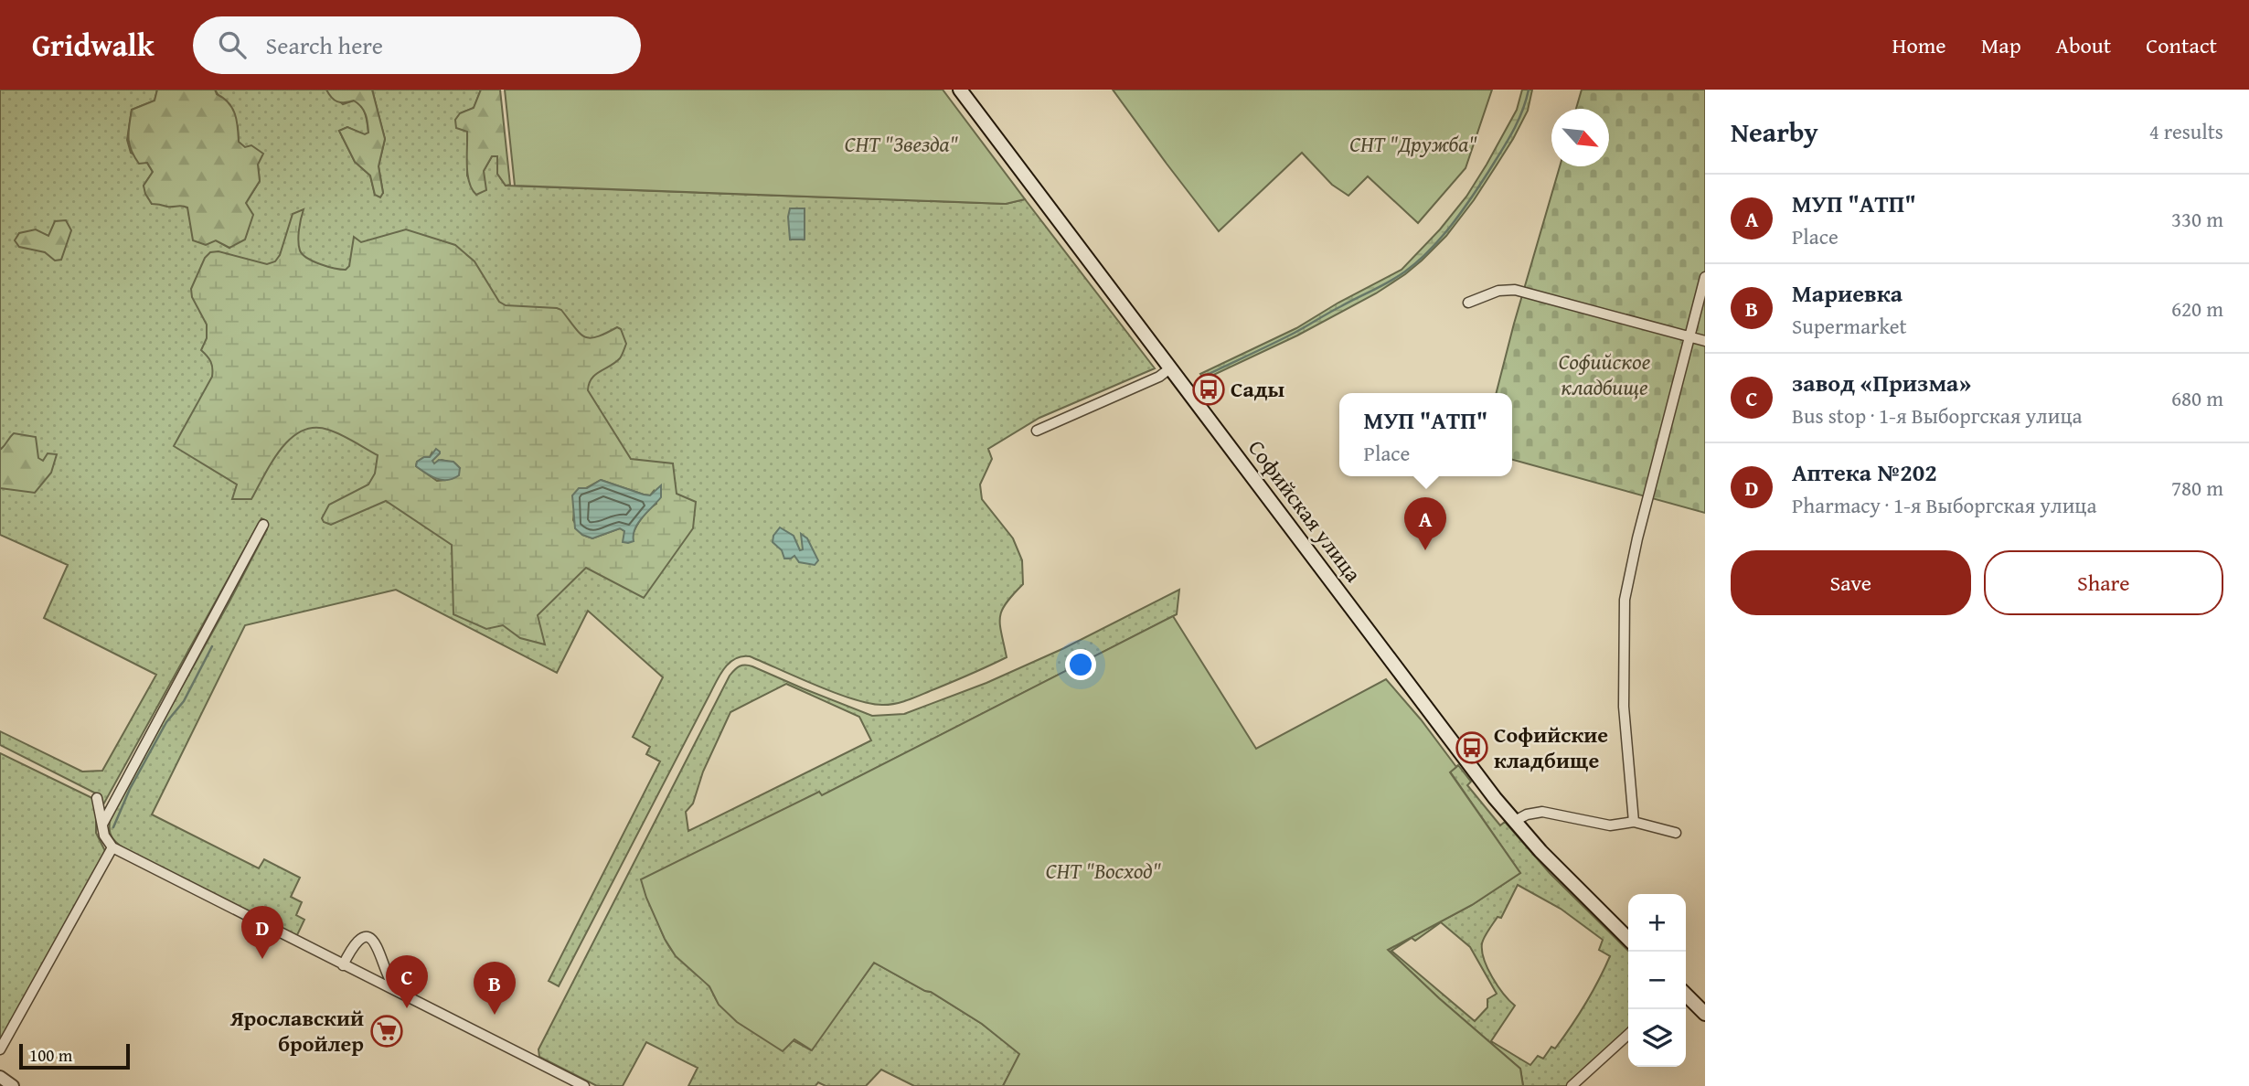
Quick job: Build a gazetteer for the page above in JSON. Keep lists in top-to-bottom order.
{
  "streets": {
    "main road": ["Софийская улица"]
  },
  "parks": [
    "СНТ \"Звезда\"",
    "СНТ \"Дружба\"",
    "Софийское кладбище",
    "СНТ \"Восход\""
  ],
  "places": {
    "bus stop": ["Сады", "Софийские кладбище"],
    "supermarket": ["Ярославский бройлер"]
  },
  "scale_bar": "100 m",
  "north": "bottom right",
  "page": {
    "header": "Gridwalk",
    "search": "Search here",
    "nav": [
      "Home",
      "Map",
      "About",
      "Contact"
    ],
    "heading": ["Nearby", "4 results"],
    "list": [
      {
        "mark": "A",
        "name": "МУП \"АТП\"",
        "note": "Place",
        "value": "330 m"
      },
      {
        "mark": "B",
        "name": "Мариевка",
        "note": "Supermarket",
        "value": "620 m"
      },
      {
        "mark": "C",
        "name": "завод «Призма»",
        "note": "Bus stop · 1-я Выборгская улица",
        "value": "680 m"
      },
      {
        "mark": "D",
        "name": "Аптека №202",
        "note": "Pharmacy · 1-я Выборгская улица",
        "value": "780 m"
      }
    ],
    "popup": ["МУП \"АТП\"", "Place"],
    "pins": [
      "A",
      "D",
      "C",
      "B"
    ],
    "buttons": ["Save", "Share"],
    "map_buttons": ["+", "−"],
    "scale": "100 m"
  }
}
